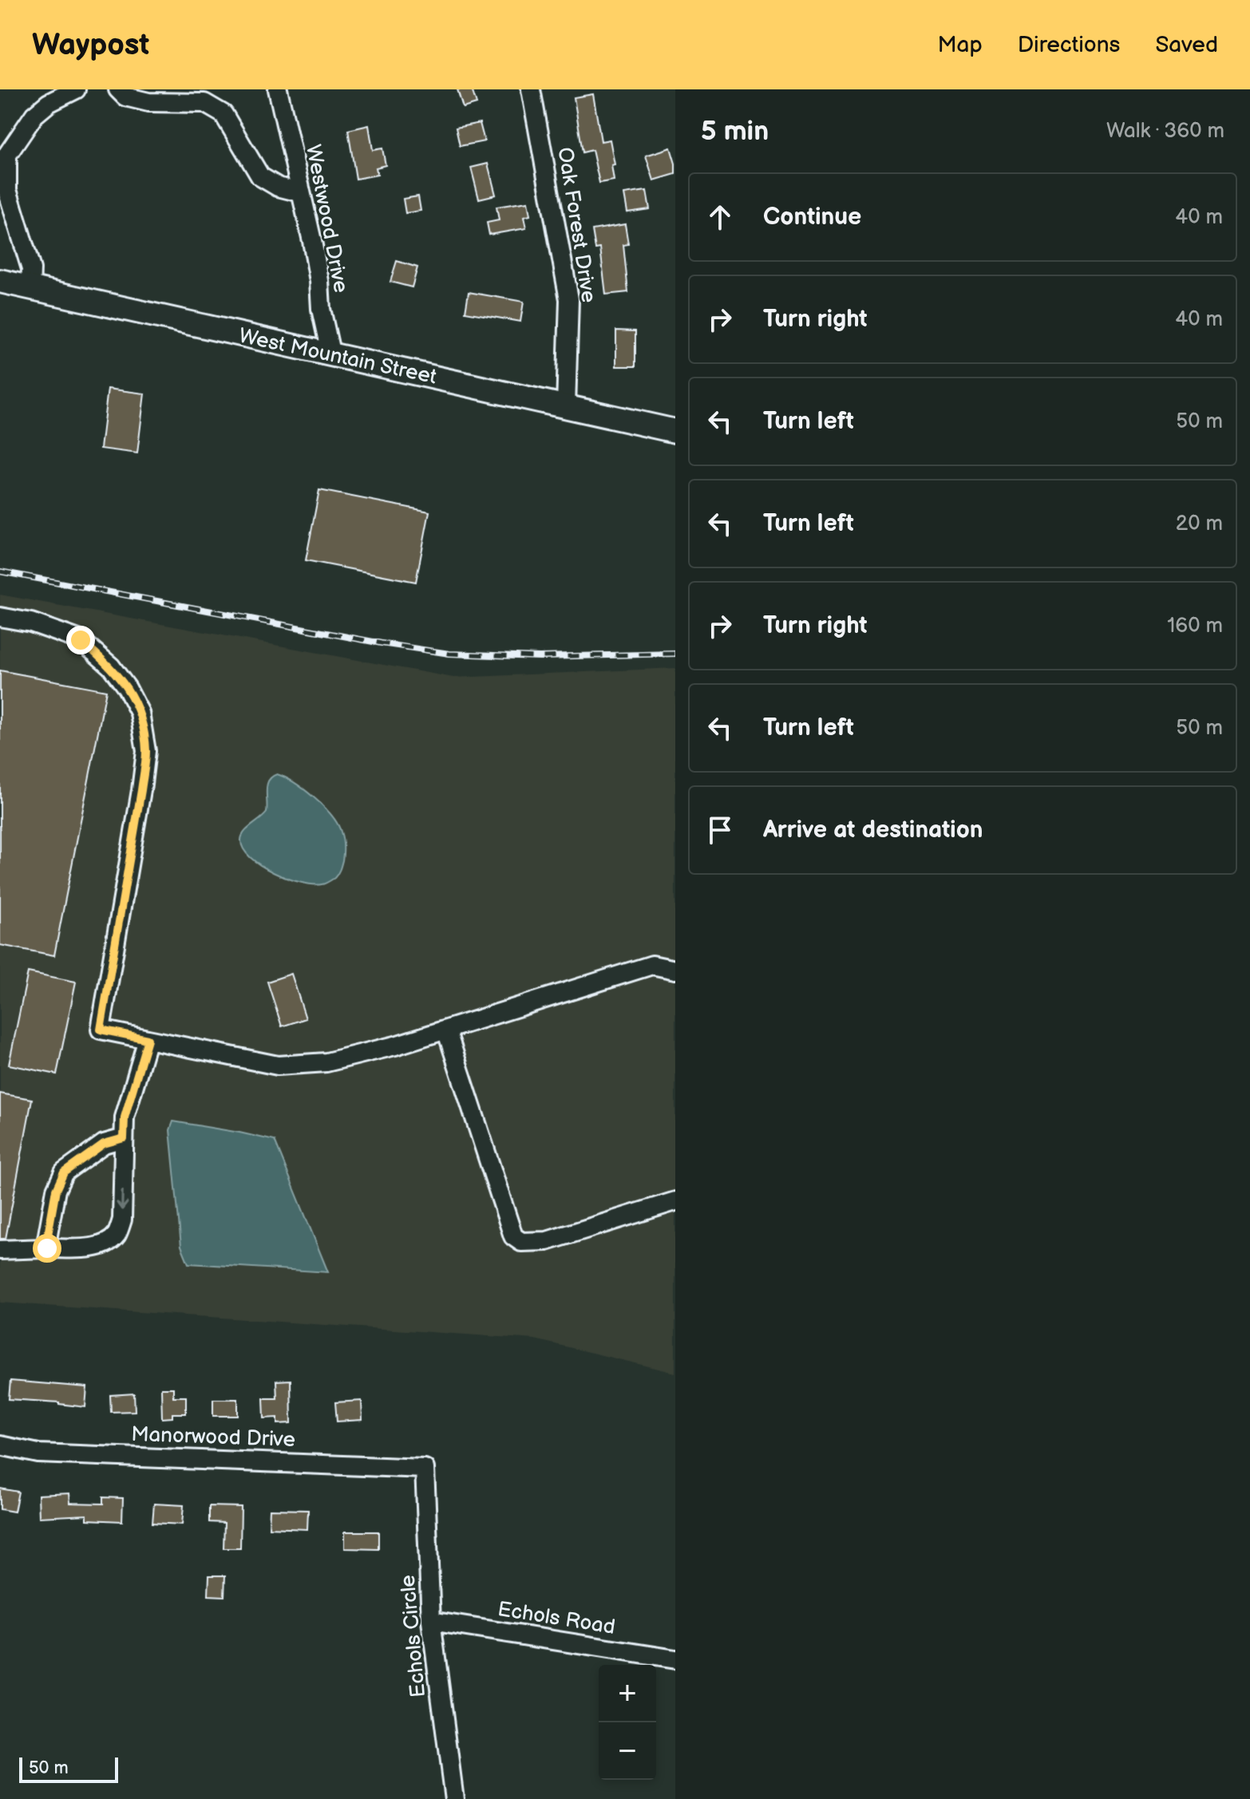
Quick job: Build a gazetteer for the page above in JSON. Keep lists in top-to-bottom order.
{
  "streets": {
    "main road": ["West Mountain Street"],
    "street": [
      "Westwood Drive",
      "Oak Forest Drive",
      "Manorwood Drive",
      "Echols Road",
      "Echols Circle"
    ]
  },
  "crossings": [
    ["Westwood Drive", "West Mountain Street"],
    ["Oak Forest Drive", "West Mountain Street"],
    ["Manorwood Drive", "Echols Circle"],
    ["Echols Road", "Echols Circle"]
  ],
  "scale_bar": "50 m",
  "page": {
    "header": "Waypost",
    "nav": ["Map", "Directions", "Saved"],
    "heading": ["5 min", "Walk · 360 m"],
    "list": [
      ["Continue", "40 m"],
      ["Turn right", "40 m"],
      ["Turn left", "50 m"],
      ["Turn left", "20 m"],
      ["Turn right", "160 m"],
      ["Turn left", "50 m"],
      "Arrive at destination"
    ],
    "map_buttons": ["+", "−"],
    "scale": "50 m"
  }
}
